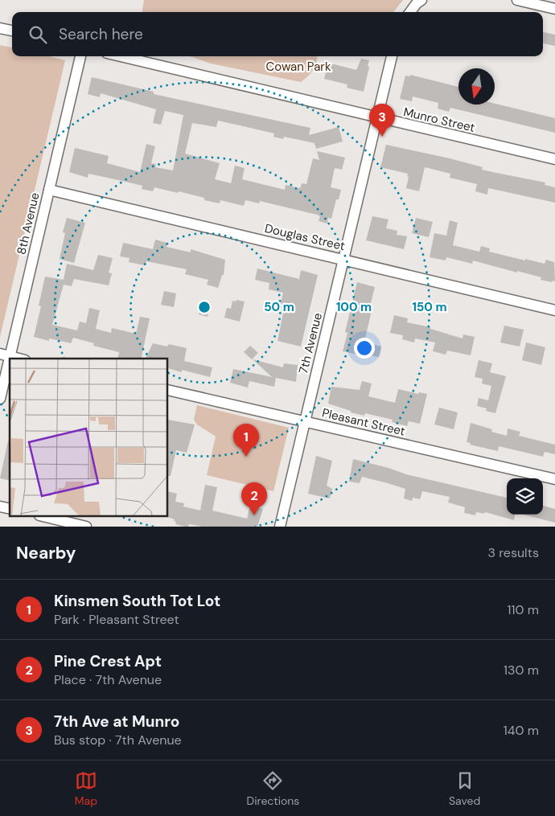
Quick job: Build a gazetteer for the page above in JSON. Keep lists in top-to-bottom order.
{
  "streets": {
    "street": [
      "Munro Street",
      "8th Avenue",
      "Douglas Street",
      "7th Avenue",
      "Pleasant Street"
    ]
  },
  "crossings": [
    ["Munro Street", "7th Avenue"],
    ["8th Avenue", "Douglas Street"],
    ["Douglas Street", "7th Avenue"],
    ["7th Avenue", "Pleasant Street"]
  ],
  "parks": ["Cowan Park"],
  "north": "bottom",
  "page": {
    "search": "Search here",
    "pins": ["3", "1", "2"],
    "heading": ["Nearby", "3 results"],
    "list": [
      {
        "mark": "1",
        "name": "Kinsmen South Tot Lot",
        "note": "Park · Pleasant Street",
        "value": "110 m"
      },
      {
        "mark": "2",
        "name": "Pine Crest Apt",
        "note": "Place · 7th Avenue",
        "value": "130 m"
      },
      {
        "mark": "3",
        "name": "7th Ave at Munro",
        "note": "Bus stop · 7th Avenue",
        "value": "140 m"
      }
    ],
    "nav": ["Map", "Directions", "Saved"]
  },
  "rings": ["50 m", "100 m", "150 m"]
}
